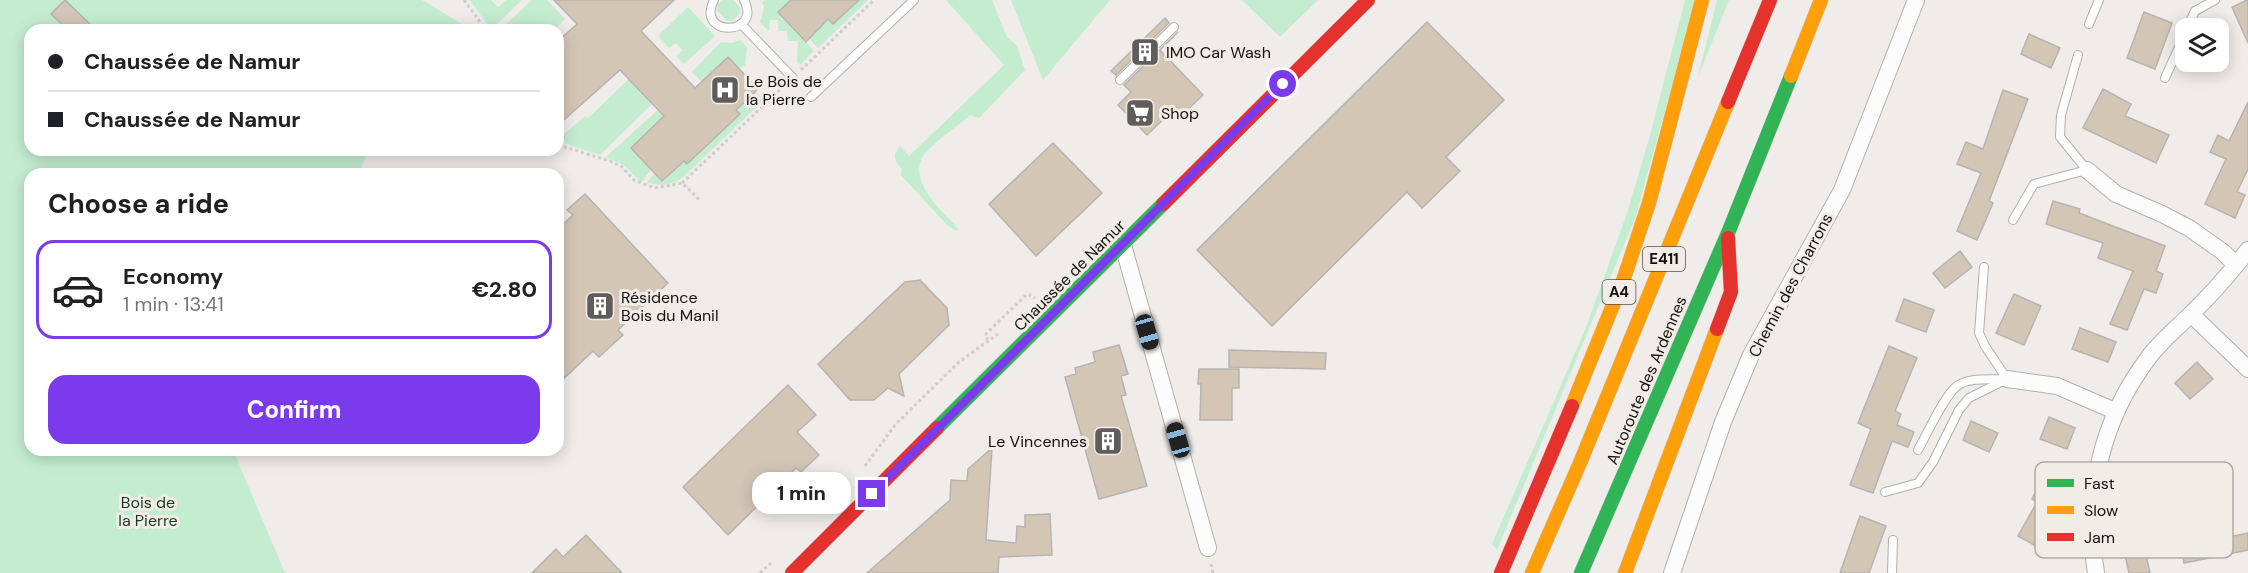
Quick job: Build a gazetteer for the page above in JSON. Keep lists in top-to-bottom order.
{
  "streets": {
    "main road": [
      "E411",
      "Chaussée de Namur",
      "A4",
      "Autoroute des Ardennes"
    ],
    "street": ["Chemin des Charrons"]
  },
  "parks": ["Bois de la Pierre"],
  "places": {
    "building": ["IMO Car Wash", "Résidence Bois du Manil", "Le Vincennes"],
    "hospital": ["Le Bois de la Pierre"],
    "supermarket": ["Shop"]
  },
  "legend": ["Fast", "Slow", "Jam"],
  "page": {
    "banner": ["Chaussée de Namur", "Chaussée de Namur"],
    "heading": "Choose a ride",
    "list": [
      {
        "name": "Economy",
        "note": "1 min · 13:41",
        "value": "€2.80"
      }
    ],
    "buttons": "Confirm",
    "bubble": "1 min"
  }
}
